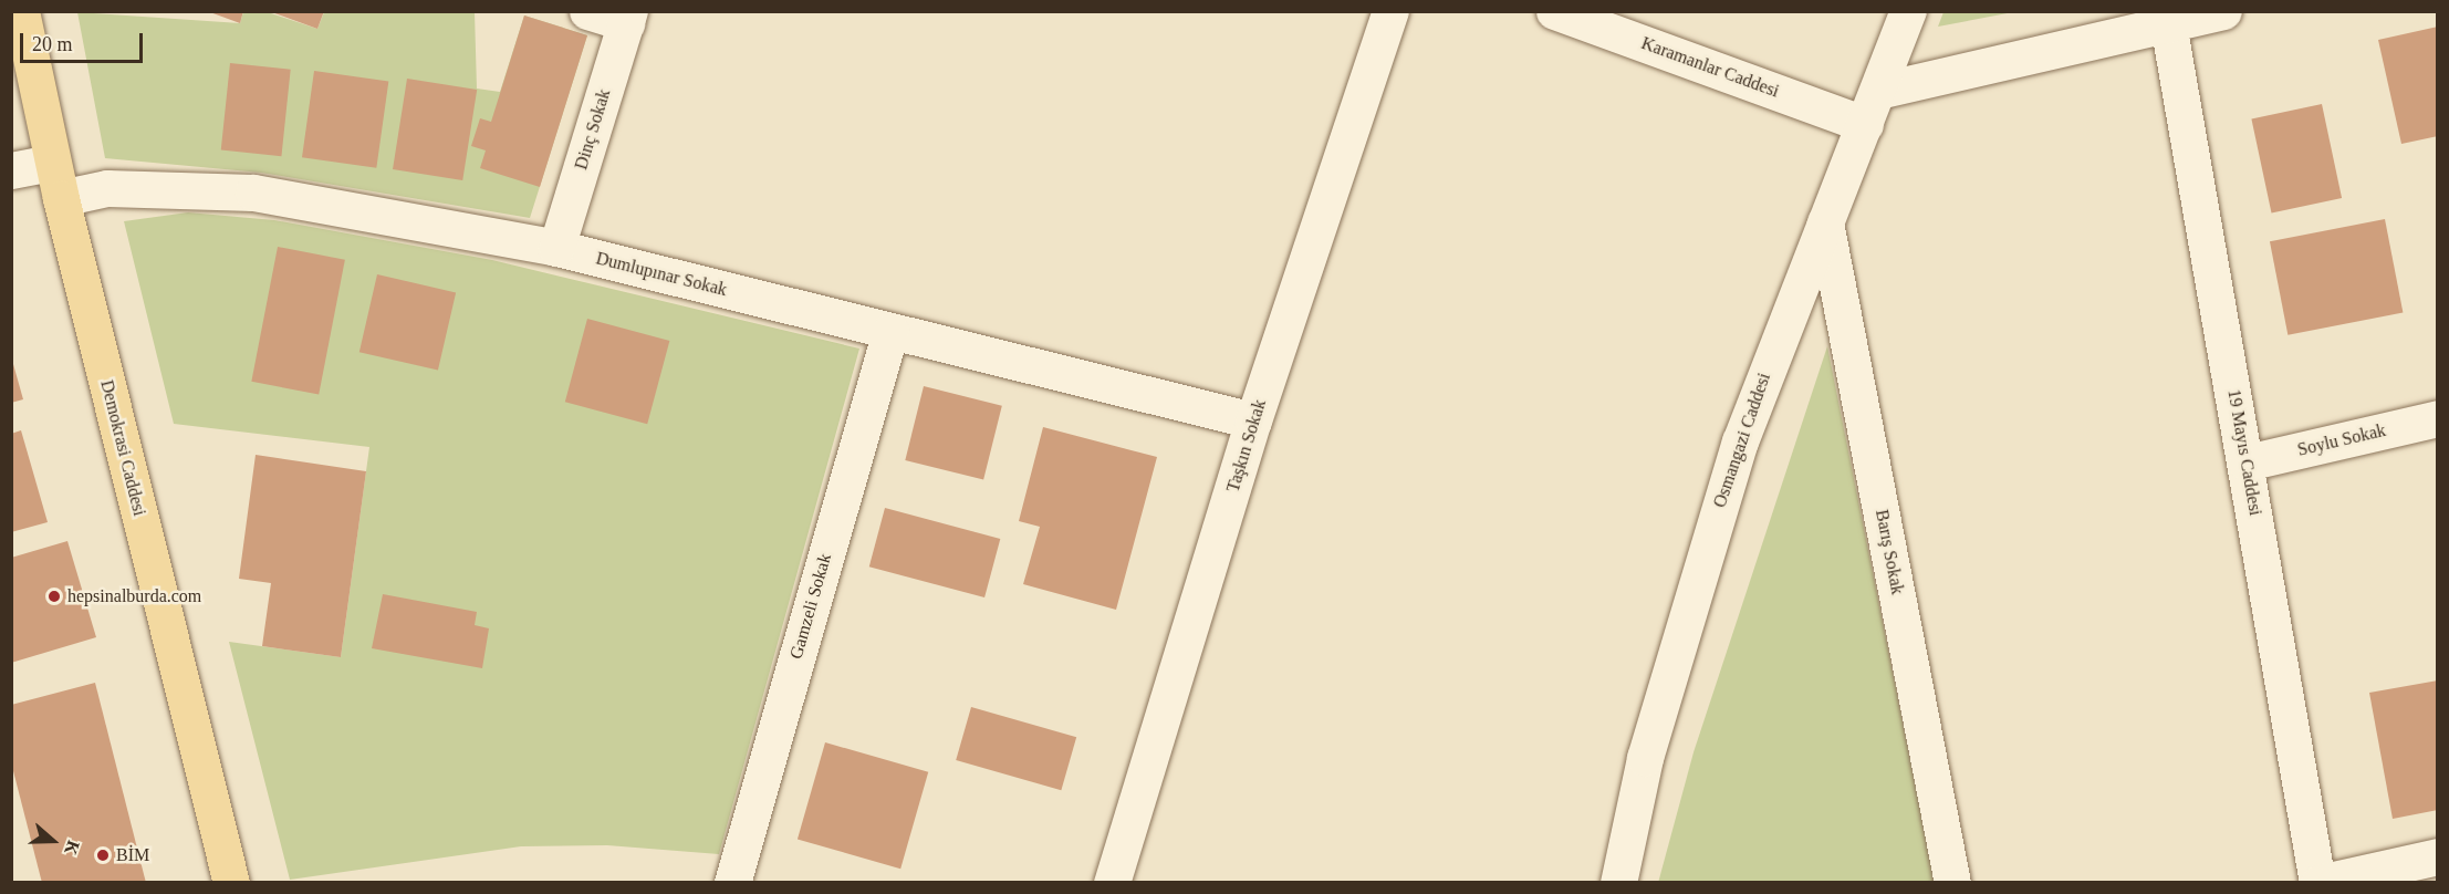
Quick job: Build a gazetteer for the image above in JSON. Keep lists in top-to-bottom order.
{
  "streets": {
    "main road": ["Demokrasi Caddesi"],
    "street": [
      "Karamanlar Caddesi",
      "Dinç Sokak",
      "Dumlupınar Sokak",
      "Osmangazi Caddesi",
      "Soylu Sokak",
      "Taşkın Sokak",
      "19 Mayıs Caddesi",
      "Barış Sokak",
      "Gamzeli Sokak"
    ]
  },
  "crossings": [
    ["Karamanlar Caddesi", "Osmangazi Caddesi"],
    ["Dinç Sokak", "Dumlupınar Sokak"],
    ["Dumlupınar Sokak", "Taşkın Sokak"],
    ["Dumlupınar Sokak", "Demokrasi Caddesi"],
    ["Dumlupınar Sokak", "Gamzeli Sokak"],
    ["Osmangazi Caddesi", "Barış Sokak"],
    ["Soylu Sokak", "19 Mayıs Caddesi"]
  ],
  "places": ["hepsinalburda.com", "BİM"],
  "scale_bar": "20 m",
  "north": "right"
}
